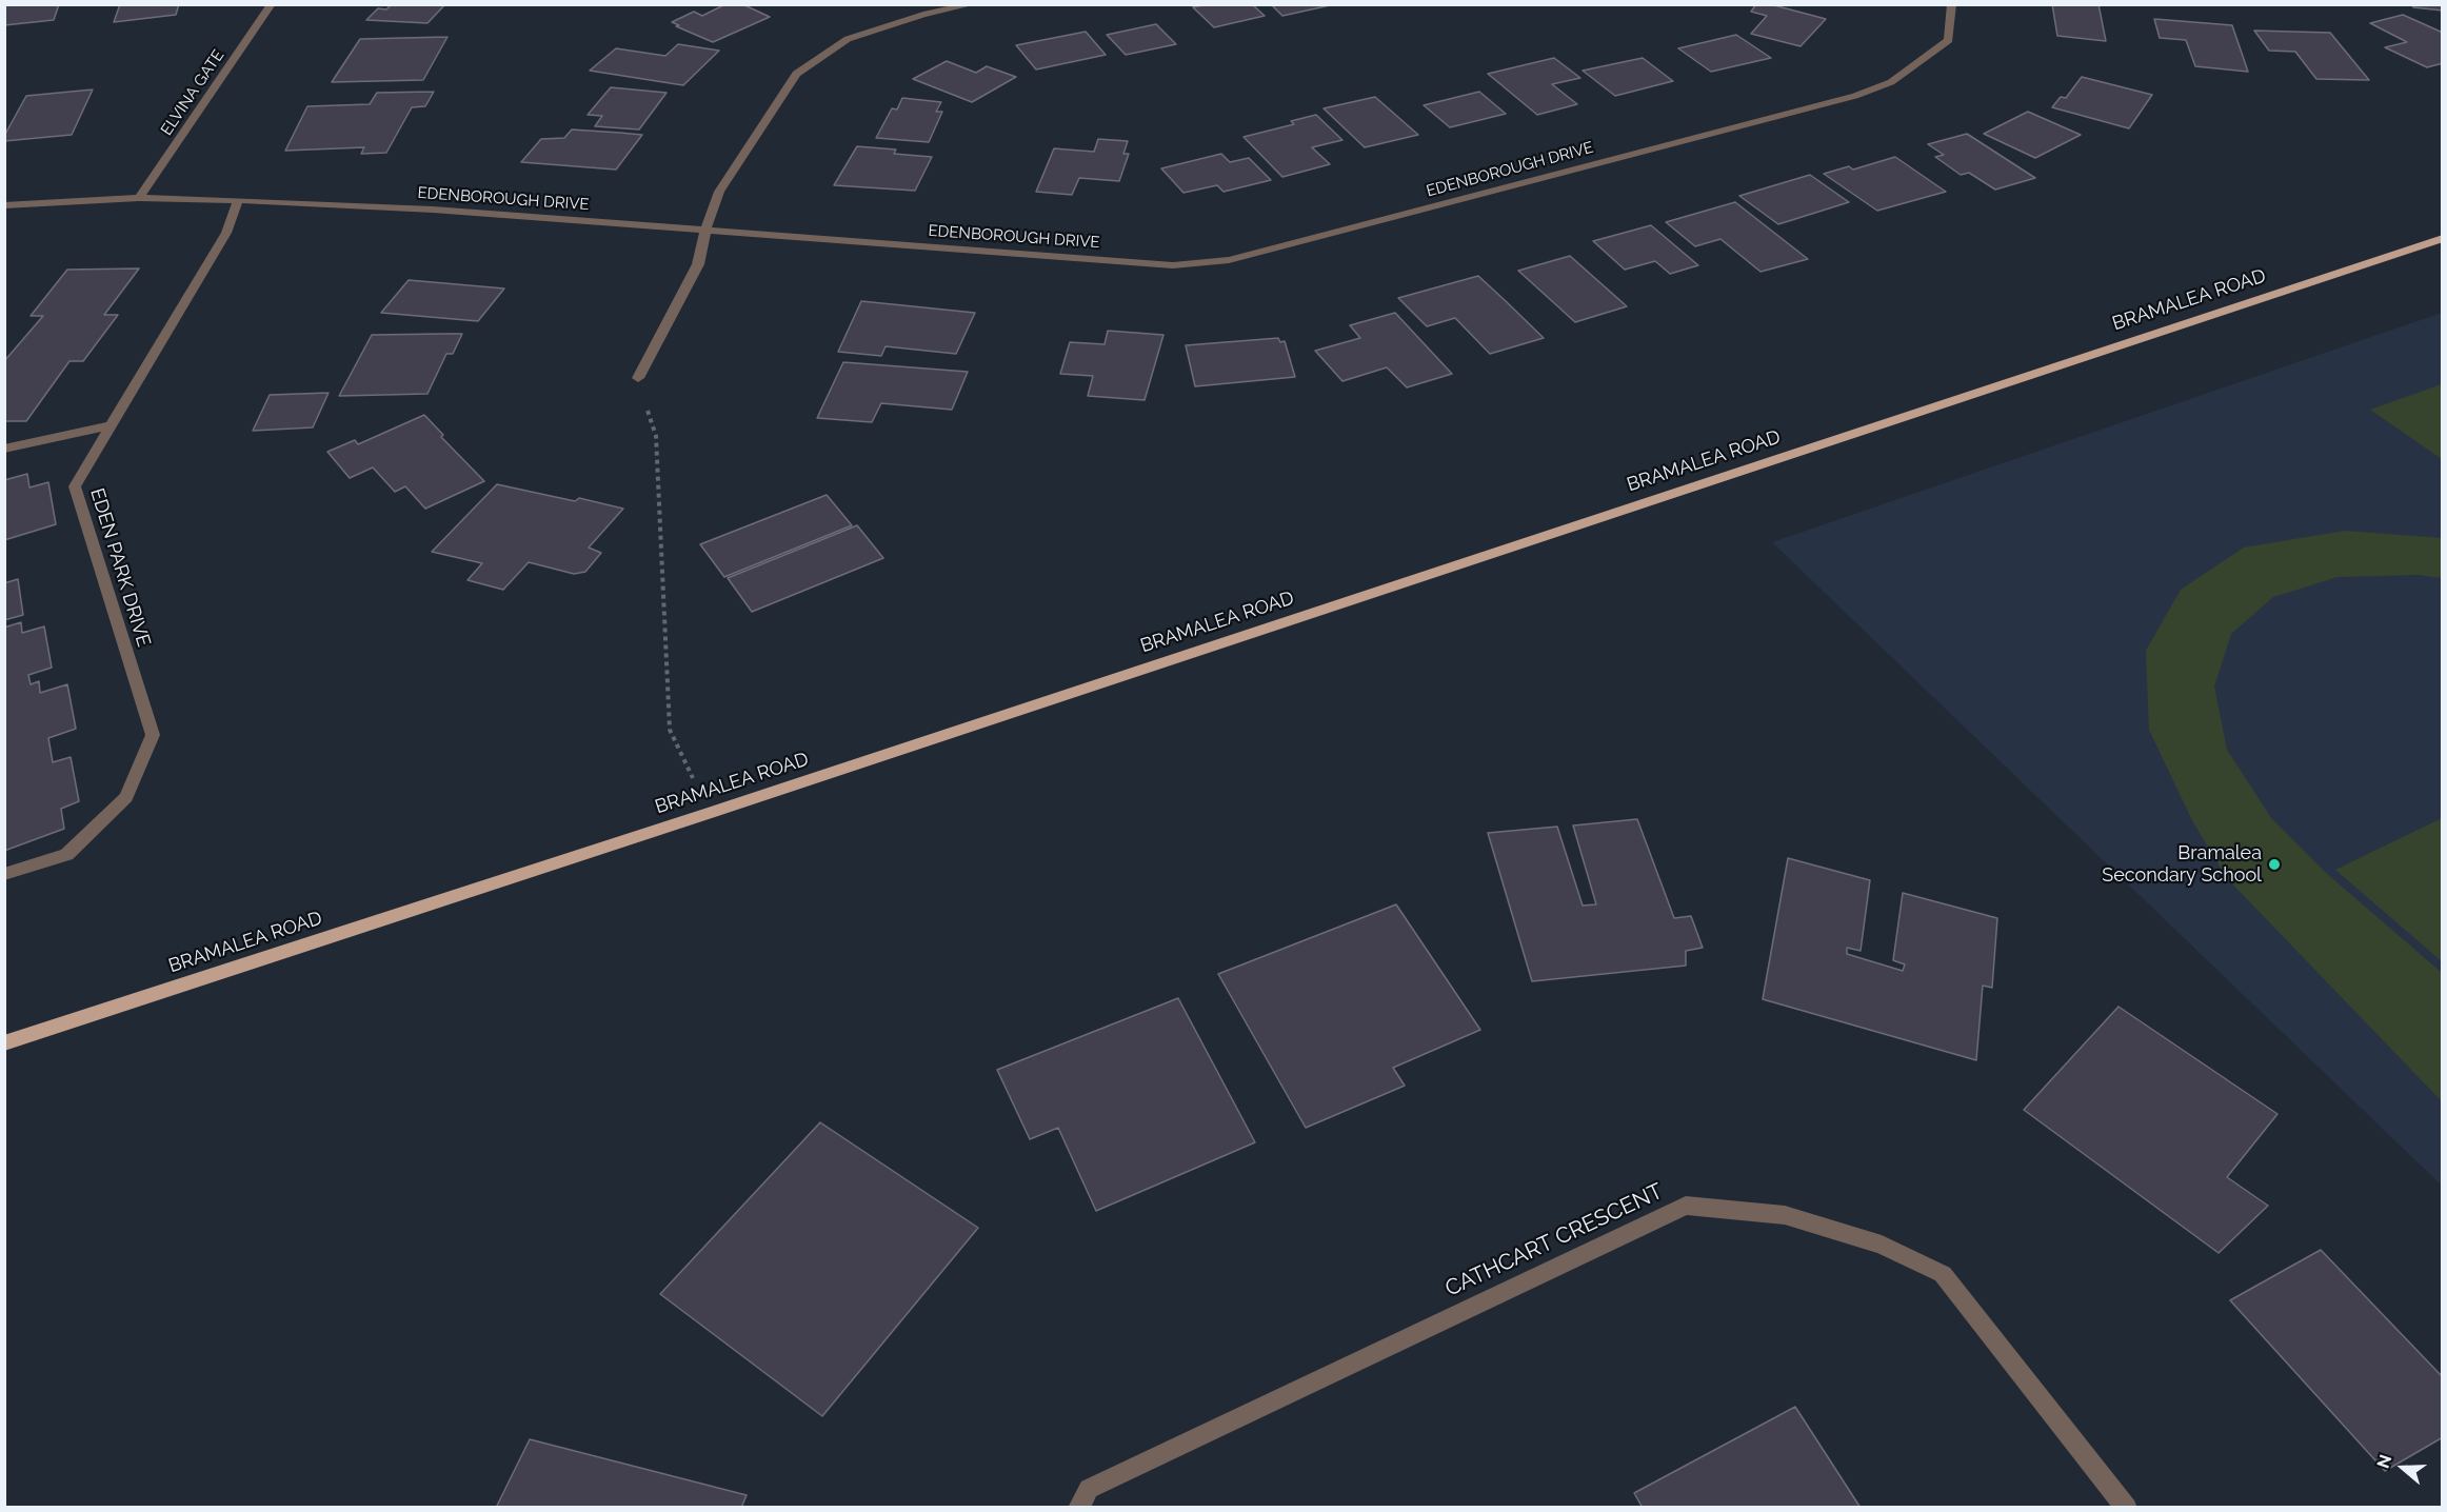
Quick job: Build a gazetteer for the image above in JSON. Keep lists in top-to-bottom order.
{
  "streets": {
    "main road": ["BRAMALEA ROAD"],
    "street": [
      "ELVINA GATE",
      "EDENBOROUGH DRIVE",
      "EDEN PARK DRIVE",
      "CATHCART CRESCENT"
    ]
  },
  "crossings": [
    ["ELVINA GATE", "EDENBOROUGH DRIVE"],
    ["EDENBOROUGH DRIVE", "EDEN PARK DRIVE"]
  ],
  "places": ["Bramalea Secondary School"],
  "north": "left"
}
